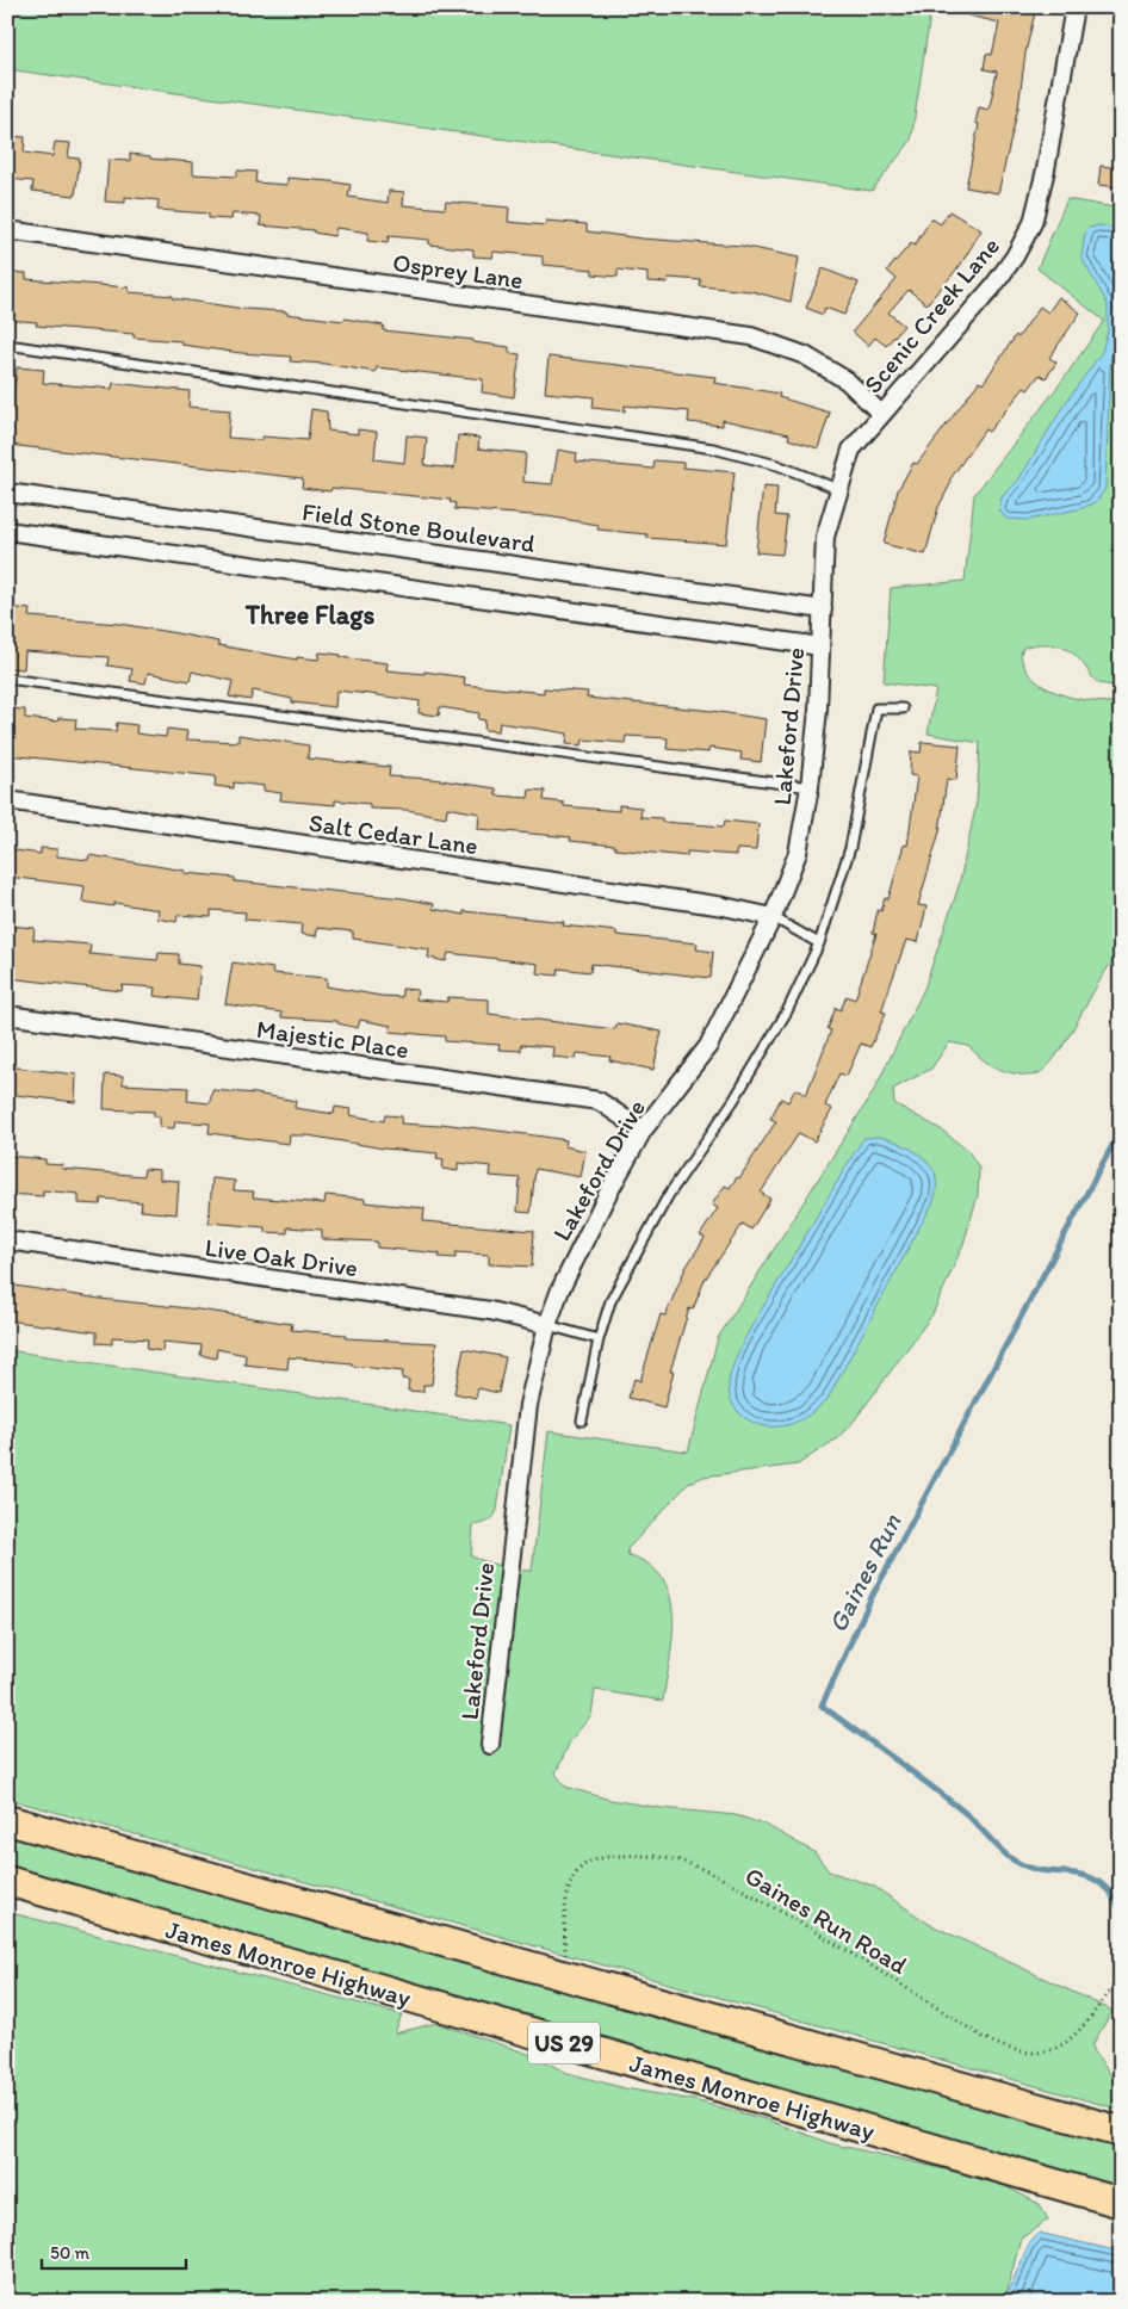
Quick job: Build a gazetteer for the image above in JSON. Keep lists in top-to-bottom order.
{
  "streets": {
    "highway": ["James Monroe Highway", "US 29"],
    "street": [
      "Osprey Lane",
      "Scenic Creek Lane",
      "Field Stone Boulevard",
      "Lakeford Drive",
      "Salt Cedar Lane",
      "Majestic Place",
      "Live Oak Drive"
    ],
    "path": ["Gaines Run Road"]
  },
  "crossings": [
    ["Osprey Lane", "Scenic Creek Lane"],
    ["Scenic Creek Lane", "Field Stone Boulevard"],
    ["Scenic Creek Lane", "Lakeford Drive"],
    ["Field Stone Boulevard", "Lakeford Drive"],
    ["Lakeford Drive", "Salt Cedar Lane"],
    ["Lakeford Drive", "Majestic Place"],
    ["Lakeford Drive", "Live Oak Drive"],
    ["Gaines Run Road", "US 29"]
  ],
  "districts": ["Three Flags"],
  "water": ["Gaines Run"],
  "scale_bar": "50 m"
}
